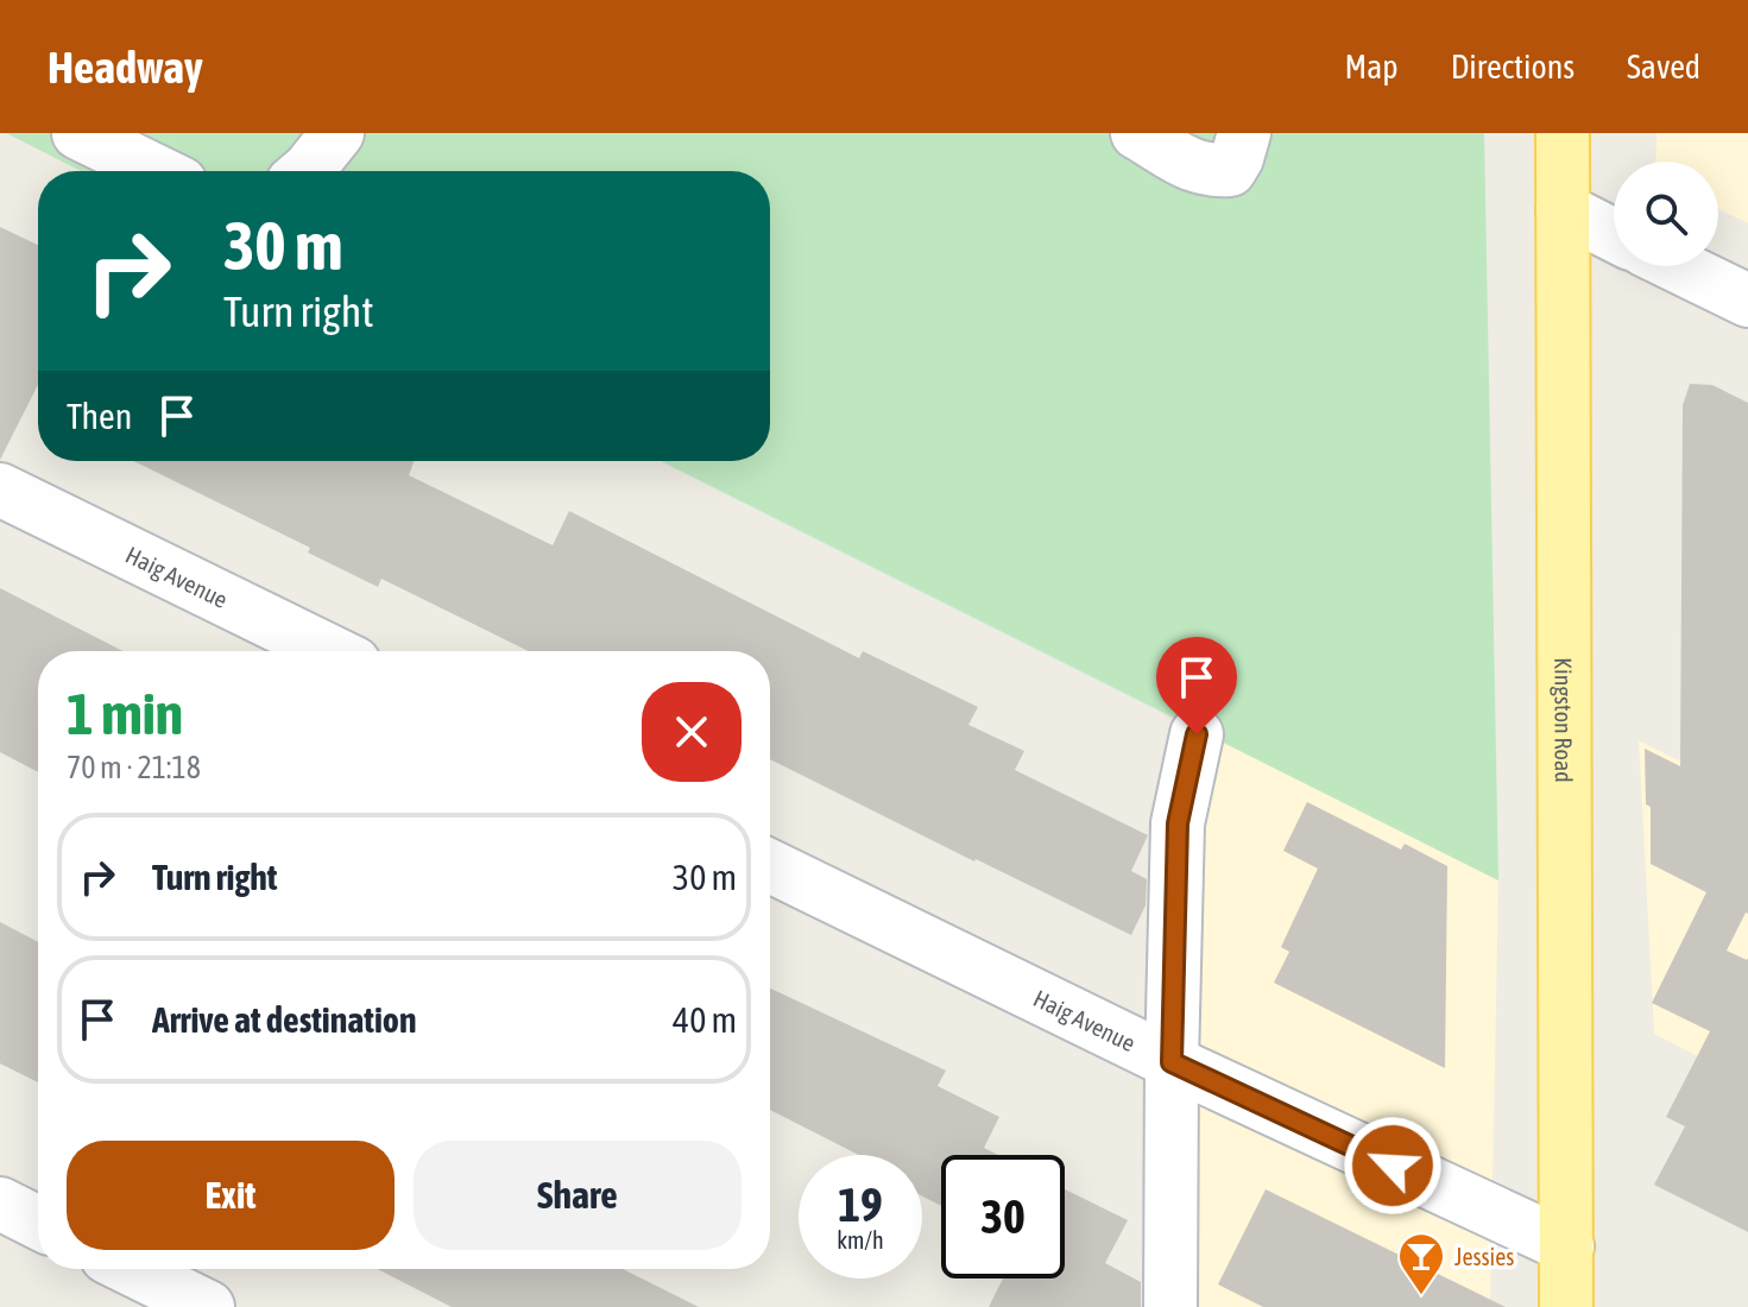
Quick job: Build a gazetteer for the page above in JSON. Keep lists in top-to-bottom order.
{
  "streets": {
    "main road": ["Kingston Road"],
    "street": ["Haig Avenue"]
  },
  "crossings": [
    ["Haig Avenue", "Kingston Road"]
  ],
  "places": {
    "bar": ["Jessies"]
  },
  "page": {
    "header": "Headway",
    "nav": ["Map", "Directions", "Saved"],
    "turn": ["30 m", "Turn right"],
    "then": "Then",
    "heading": ["1 min", "70 m · 21:18"],
    "list": [
      {
        "name": "Turn right",
        "value": "30 m"
      },
      {
        "name": "Arrive at destination",
        "value": "40 m"
      }
    ],
    "buttons": ["Exit", "Share"],
    "speed": "19 km/h",
    "limit": "30"
  }
}
